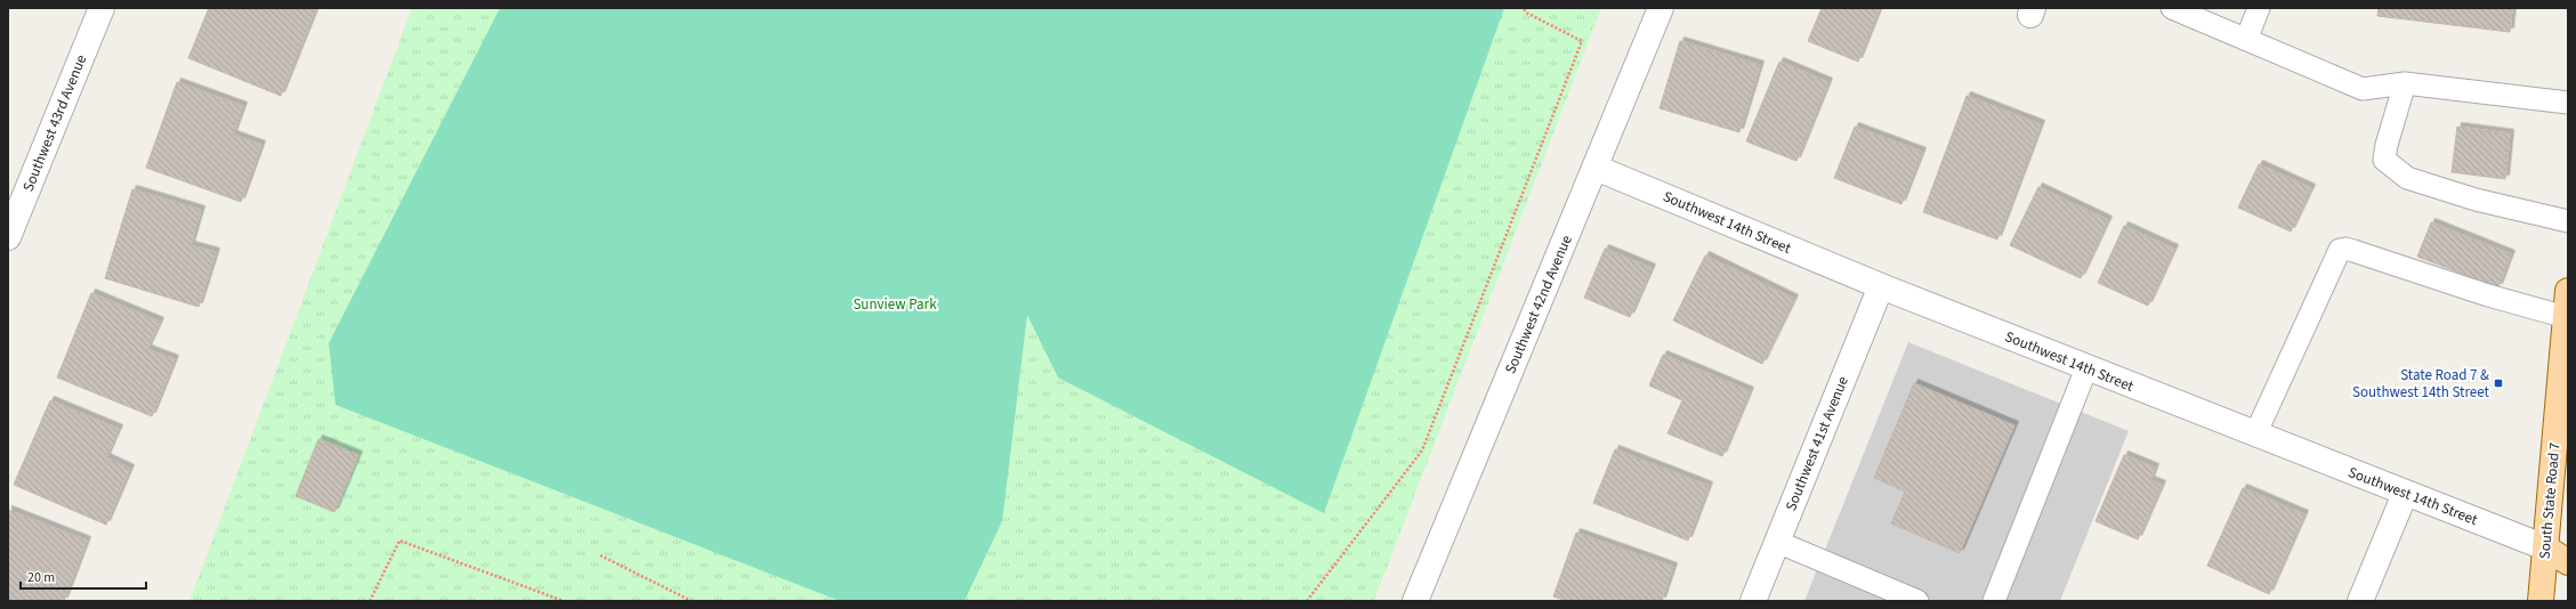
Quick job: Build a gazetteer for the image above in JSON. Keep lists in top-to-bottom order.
{
  "streets": {
    "main road": ["South State Road 7"],
    "street": [
      "Southwest 43rd Avenue",
      "Southwest 14th Street",
      "Southwest 42nd Avenue",
      "Southwest 41st Avenue"
    ]
  },
  "crossings": [
    ["Southwest 14th Street", "Southwest 42nd Avenue"],
    ["Southwest 14th Street", "Southwest 41st Avenue"],
    ["Southwest 14th Street", "South State Road 7"]
  ],
  "parks": ["Sunview Park"],
  "places": {
    "transit": ["State Road 7 & Southwest 14th Street"]
  },
  "scale_bar": "20 m"
}
